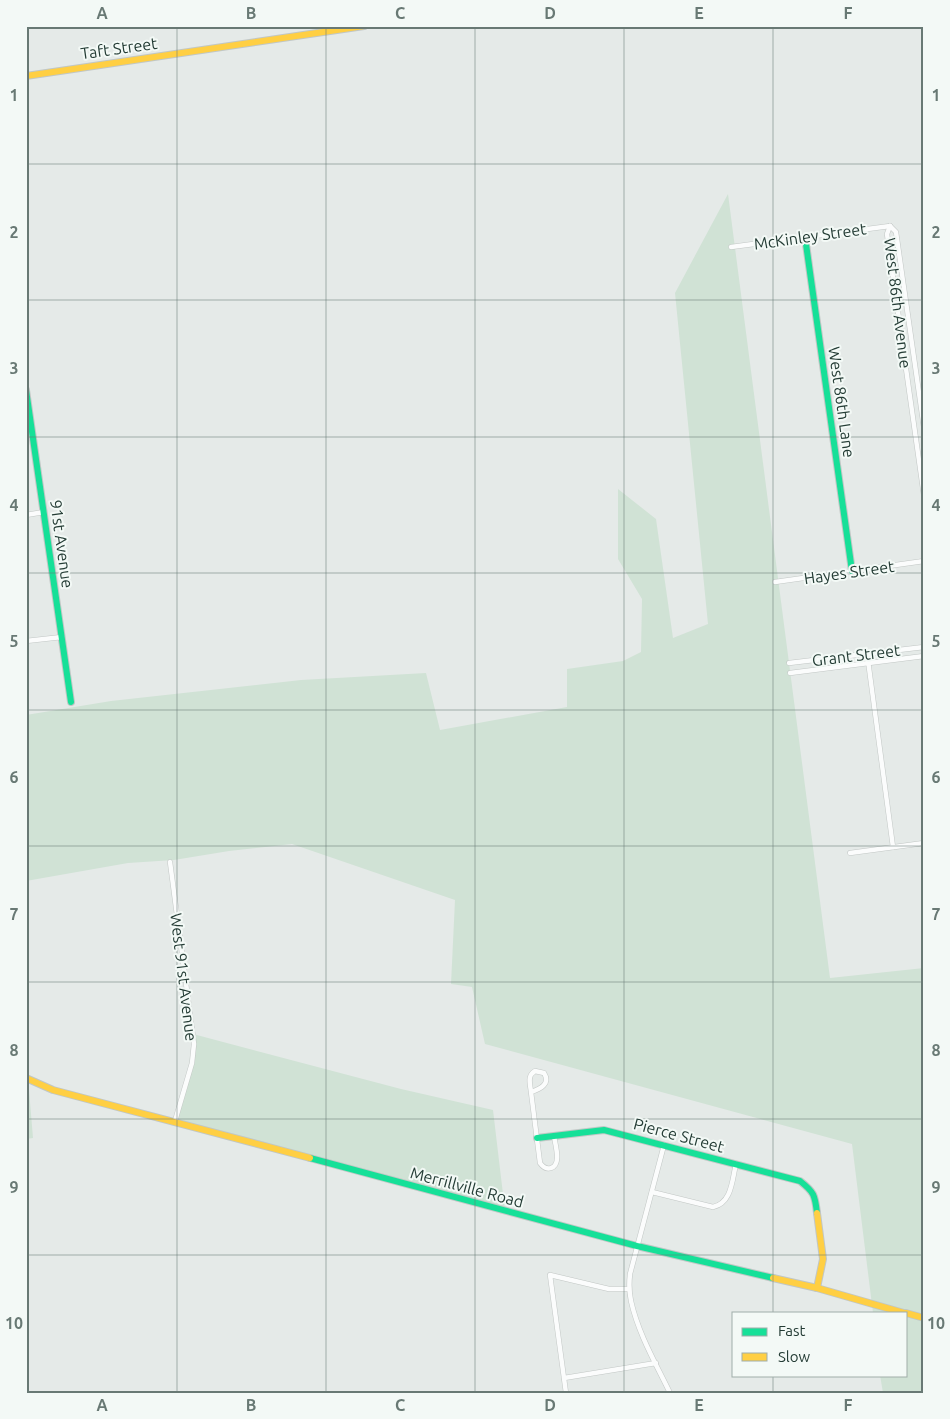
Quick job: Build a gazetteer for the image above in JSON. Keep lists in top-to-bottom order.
{
  "streets": {
    "street": [
      "Taft Street",
      "McKinley Street",
      "West 86th Avenue",
      "West 86th Lane",
      "91st Avenue",
      "Hayes Street",
      "Grant Street",
      "West 91st Avenue",
      "Pierce Street",
      "Merrillville Road"
    ]
  },
  "crossings": [
    ["McKinley Street", "West 86th Avenue"],
    ["McKinley Street", "West 86th Lane"],
    ["West 86th Lane", "Hayes Street"],
    ["West 91st Avenue", "Merrillville Road"],
    ["Pierce Street", "Merrillville Road"]
  ],
  "legend": ["Fast", "Slow"],
  "grid": {
    "columns": [
      "A",
      "B",
      "C",
      "D",
      "E",
      "F"
    ],
    "rows": [
      "1",
      "2",
      "3",
      "4",
      "5",
      "6",
      "7",
      "8",
      "9",
      "10"
    ]
  }
}
